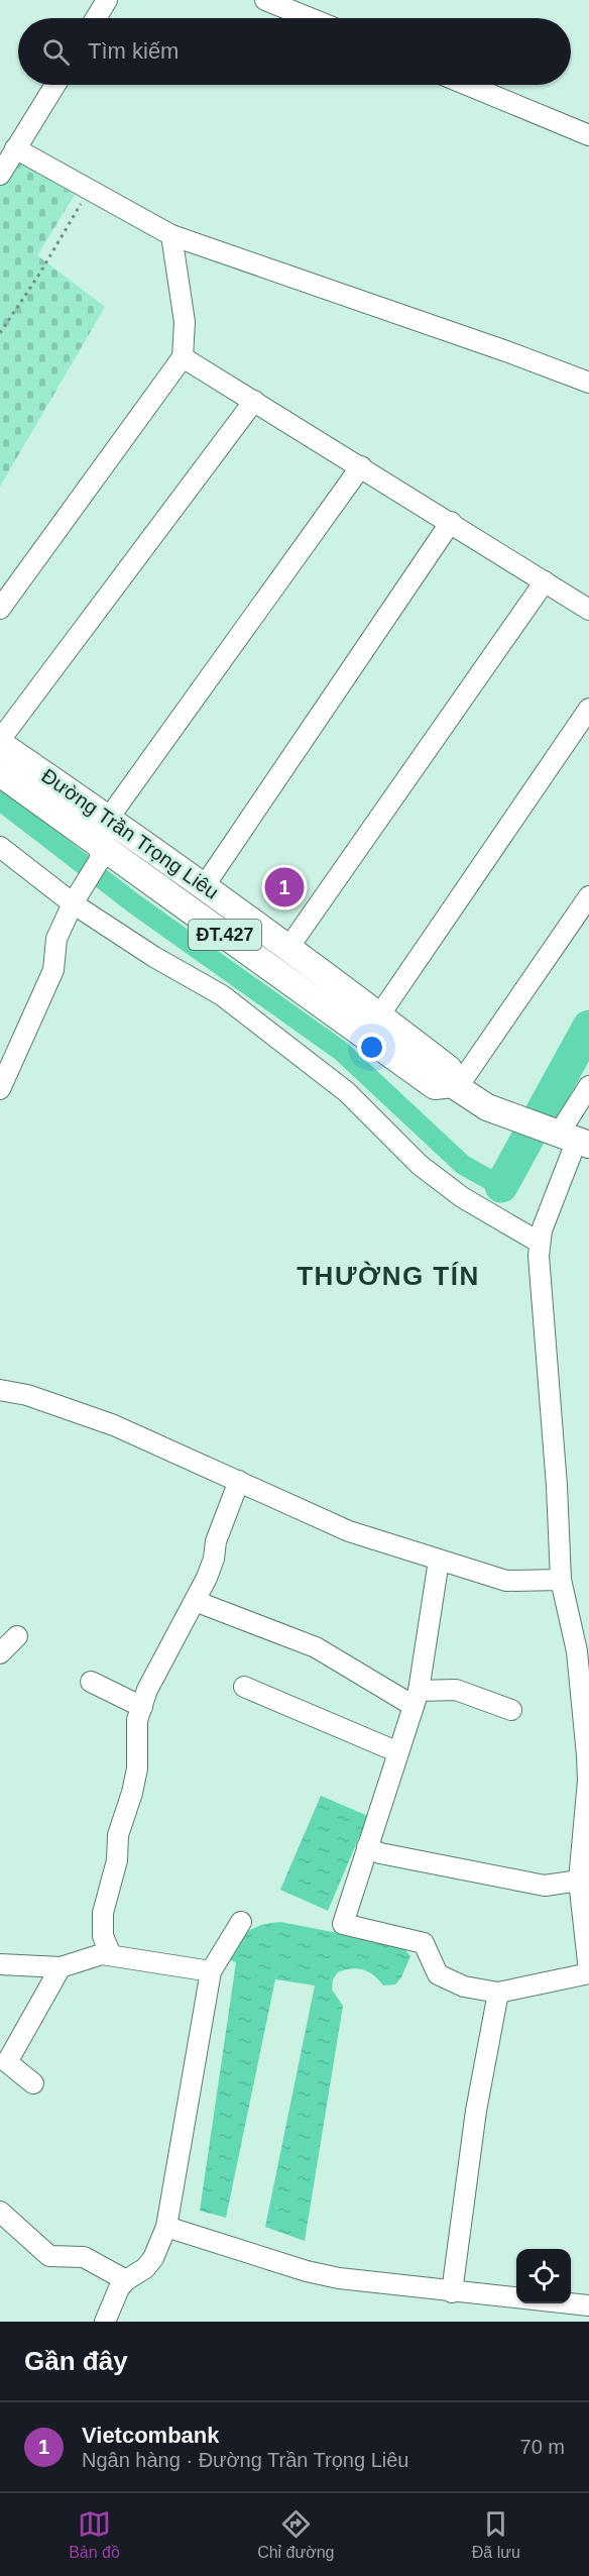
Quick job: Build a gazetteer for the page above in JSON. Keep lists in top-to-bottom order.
{
  "streets": {
    "main road": ["Đường Trần Trọng Liêu", "ĐT.427"]
  },
  "districts": ["THƯỜNG TÍN"],
  "page": {
    "search": "Tìm kiếm",
    "pins": "1",
    "heading": "Gần đây",
    "list": [
      {
        "mark": "1",
        "name": "Vietcombank",
        "note": "Ngân hàng · Đường Trần Trọng Liêu",
        "value": "70 m"
      }
    ],
    "nav": ["Bản đồ", "Chỉ đường", "Đã lưu"]
  }
}
